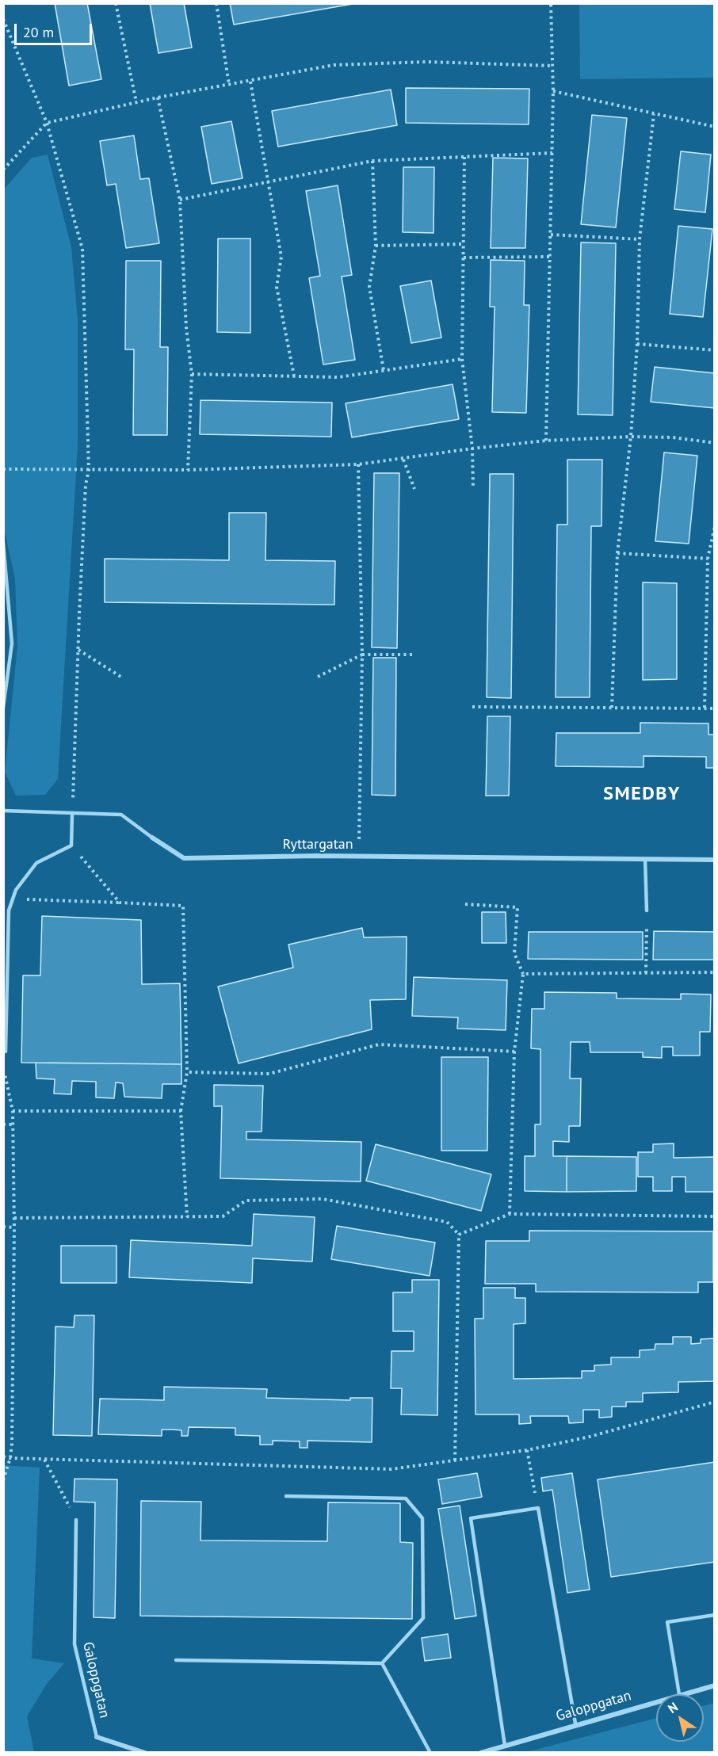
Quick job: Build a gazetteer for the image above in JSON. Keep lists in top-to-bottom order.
{
  "streets": {
    "street": ["Ryttargatan", "Galoppgatan"]
  },
  "districts": ["SMEDBY"],
  "scale_bar": "20 m",
  "north": "top left"
}
